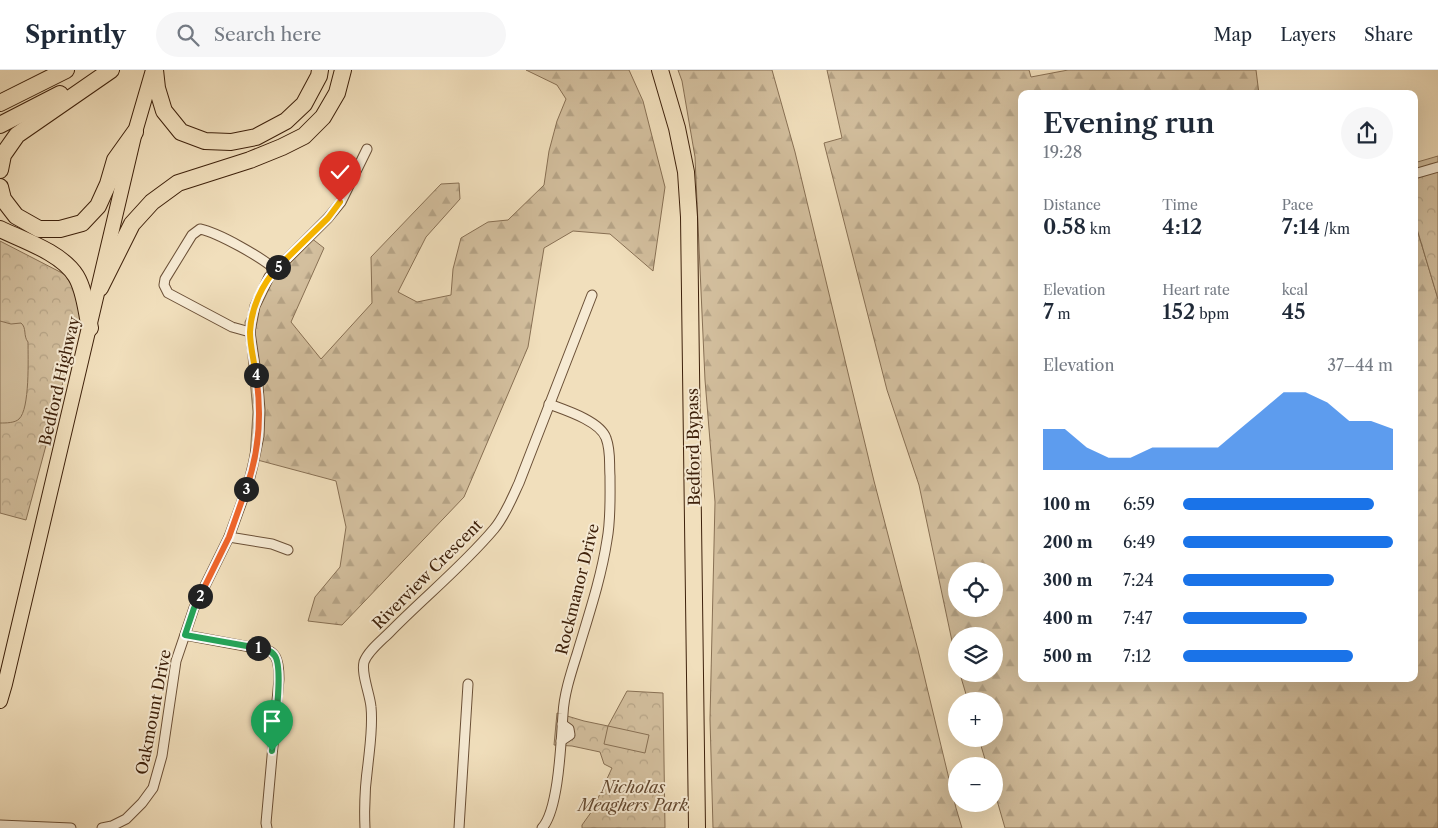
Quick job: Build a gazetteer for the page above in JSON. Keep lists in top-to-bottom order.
{
  "streets": {
    "highway": ["Bedford Bypass"],
    "main road": ["Bedford Highway"],
    "street": ["Riverview Crescent", "Rockmanor Drive", "Oakmount Drive"]
  },
  "crossings": [
    ["Riverview Crescent", "Rockmanor Drive"]
  ],
  "parks": ["Nicholas Meaghers Park"],
  "page": {
    "header": "Sprintly",
    "search": "Search here",
    "nav": ["Map", "Layers", "Share"],
    "heading": ["Evening run", "19:28"],
    "stats": [
      ["Distance", "0.58 km"],
      ["Time", "4:12"],
      ["Pace", "7:14 /km"],
      ["Elevation", "7 m"],
      ["Heart rate", "152 bpm"],
      ["kcal", "45"]
    ],
    "pins": [
      "5",
      "4",
      "3",
      "2",
      "1"
    ],
    "chart": ["Elevation", "37–44 m"],
    "list": [
      {
        "name": "100 m",
        "note": "6:59"
      },
      {
        "name": "200 m",
        "note": "6:49"
      },
      {
        "name": "300 m",
        "note": "7:24"
      },
      {
        "name": "400 m",
        "note": "7:47"
      },
      {
        "name": "500 m",
        "note": "7:12"
      }
    ],
    "map_buttons": ["+", "−"]
  }
}
